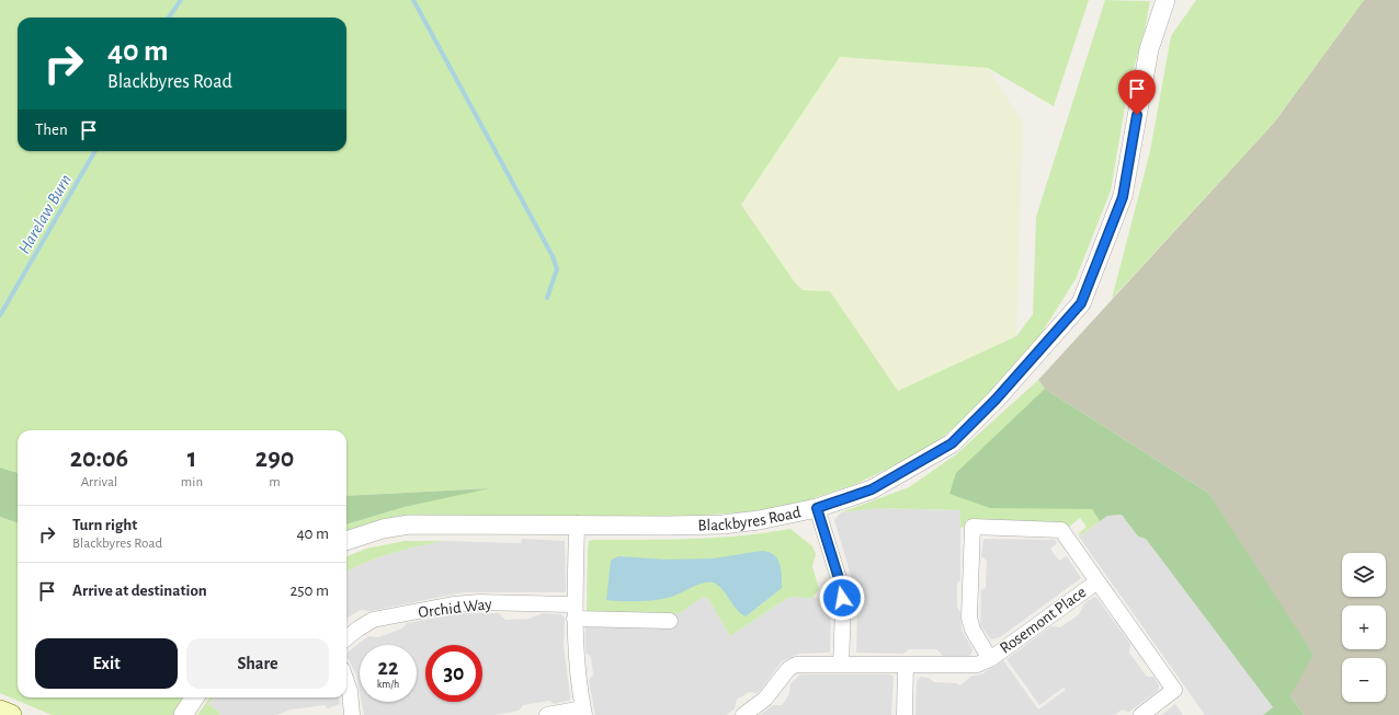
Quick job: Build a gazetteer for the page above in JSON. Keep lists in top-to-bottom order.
{
  "streets": {
    "street": ["Blackbyres Road", "Orchid Way", "Rosemont Place"]
  },
  "water": ["Harelaw Burn"],
  "page": {
    "turn": ["40 m", "Blackbyres Road"],
    "then": "Then",
    "eta": [
      "20:06",
      "Arrival",
      "1",
      "min",
      "290",
      "m"
    ],
    "list": [
      {
        "name": "Turn right",
        "note": "Blackbyres Road",
        "value": "40 m"
      },
      {
        "name": "Arrive at destination",
        "value": "250 m"
      }
    ],
    "map_buttons": ["+", "−"],
    "buttons": ["Exit", "Share"],
    "speed": "22 km/h",
    "limit": "30"
  }
}
